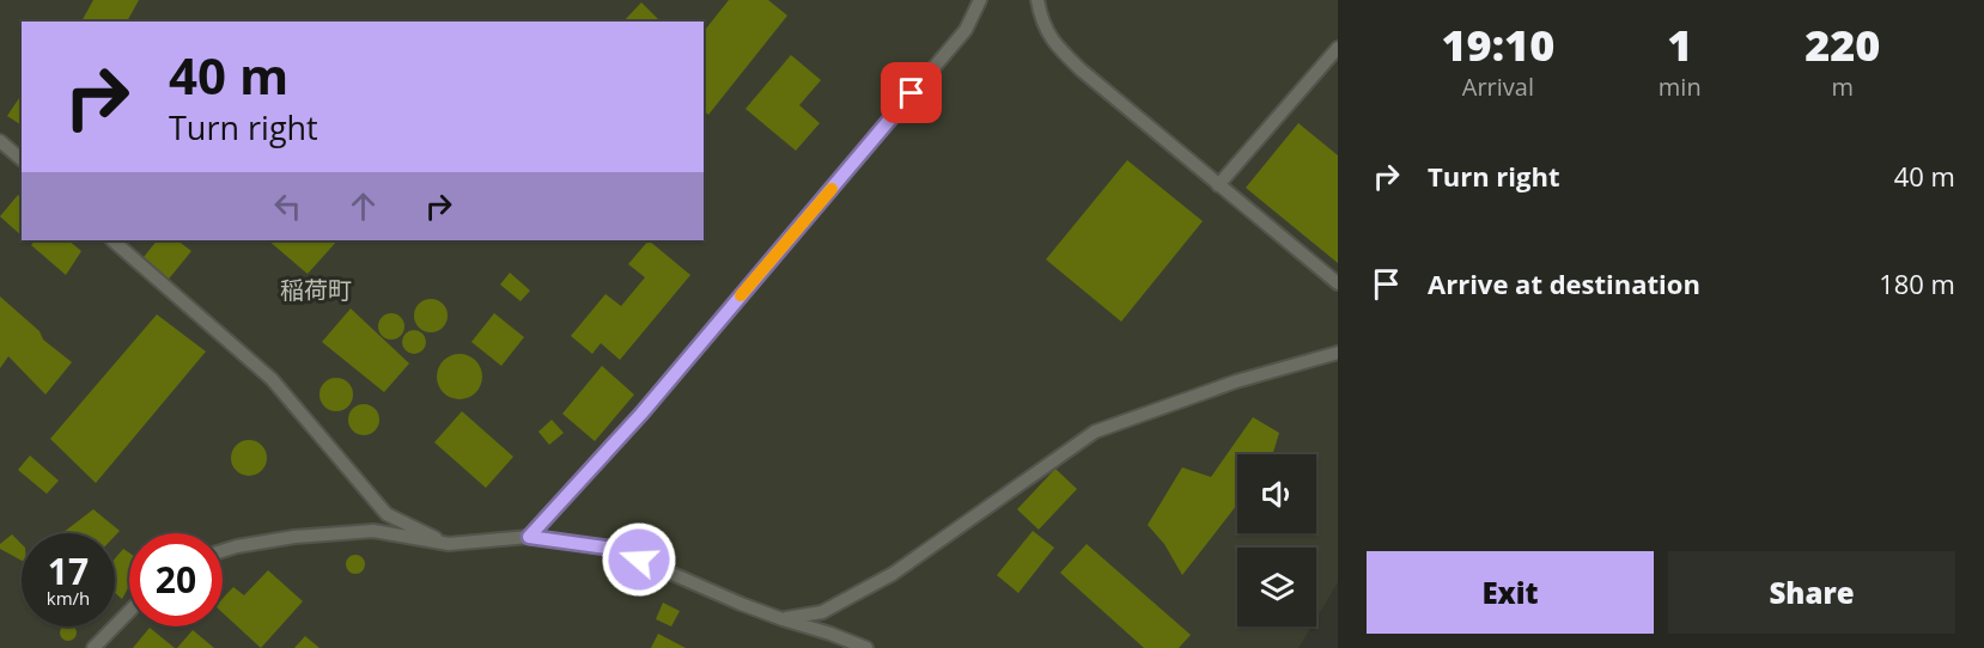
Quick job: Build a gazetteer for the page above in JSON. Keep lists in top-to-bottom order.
{
  "districts": ["稲荷町"],
  "page": {
    "eta": [
      "19:10",
      "Arrival",
      "1",
      "min",
      "220",
      "m"
    ],
    "turn": ["40 m", "Turn right"],
    "list": [
      {
        "name": "Turn right",
        "value": "40 m"
      },
      {
        "name": "Arrive at destination",
        "value": "180 m"
      }
    ],
    "speed": "17 km/h",
    "limit": "20",
    "buttons": ["Exit", "Share"]
  }
}
